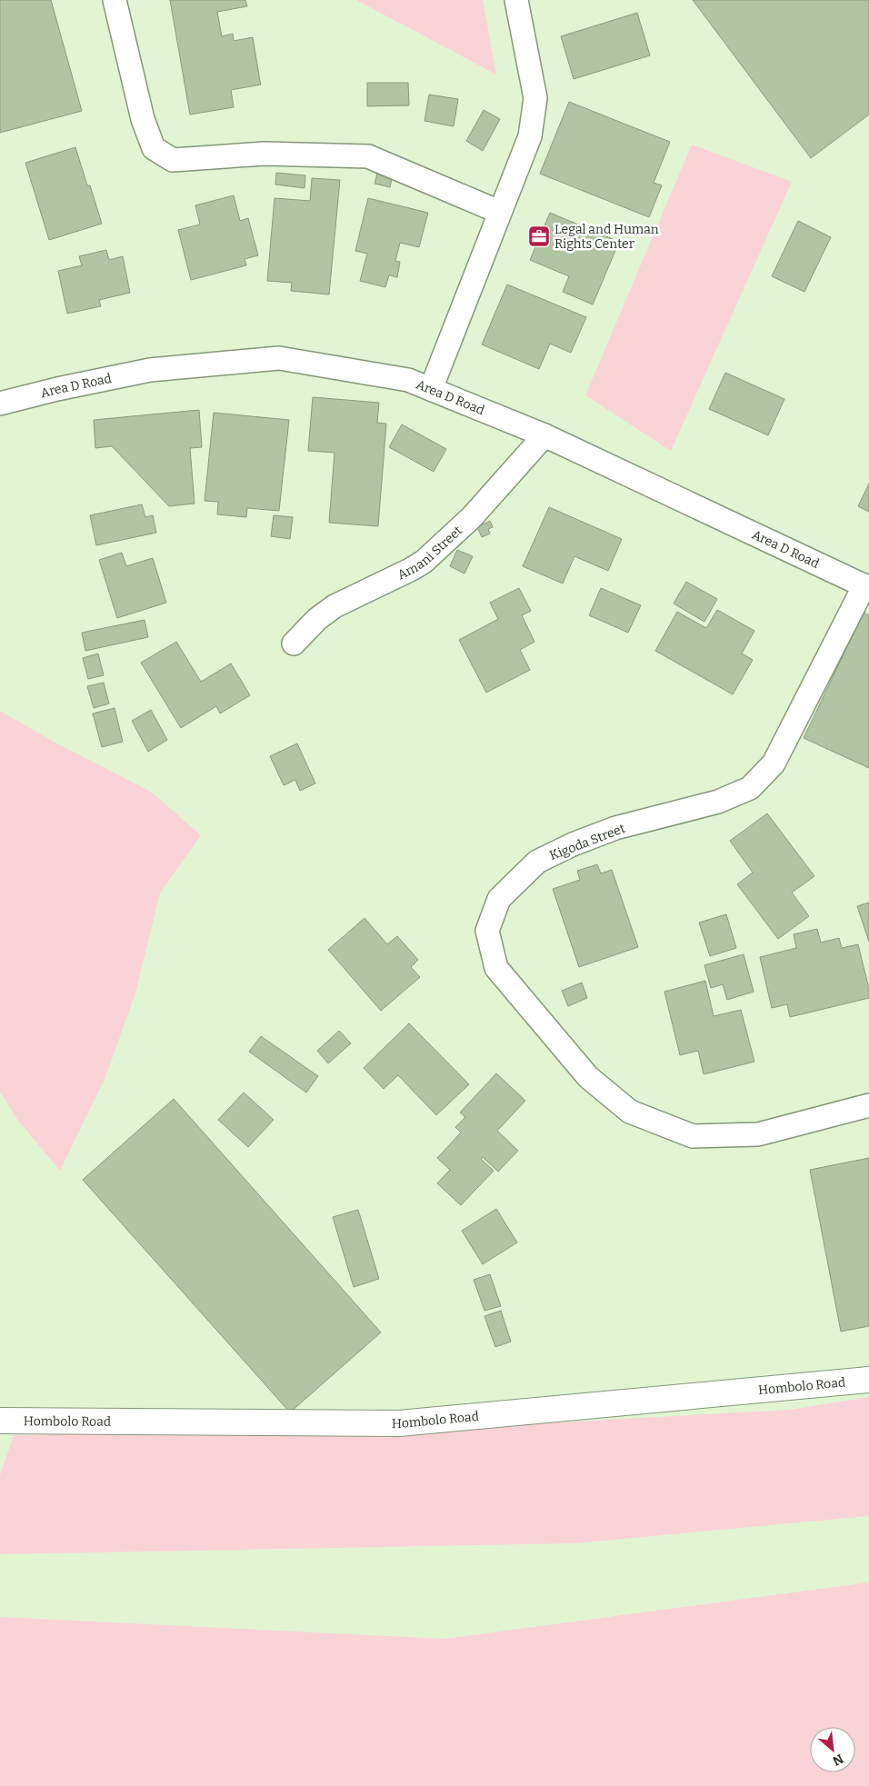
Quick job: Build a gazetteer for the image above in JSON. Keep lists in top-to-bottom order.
{
  "streets": {
    "street": [
      "Area D Road",
      "Amani Street",
      "Kigoda Street",
      "Hombolo Road"
    ]
  },
  "crossings": [
    ["Area D Road", "Amani Street"],
    ["Area D Road", "Kigoda Street"]
  ],
  "places": {
    "office": ["Legal and Human Rights Center"]
  },
  "north": "bottom right"
}
